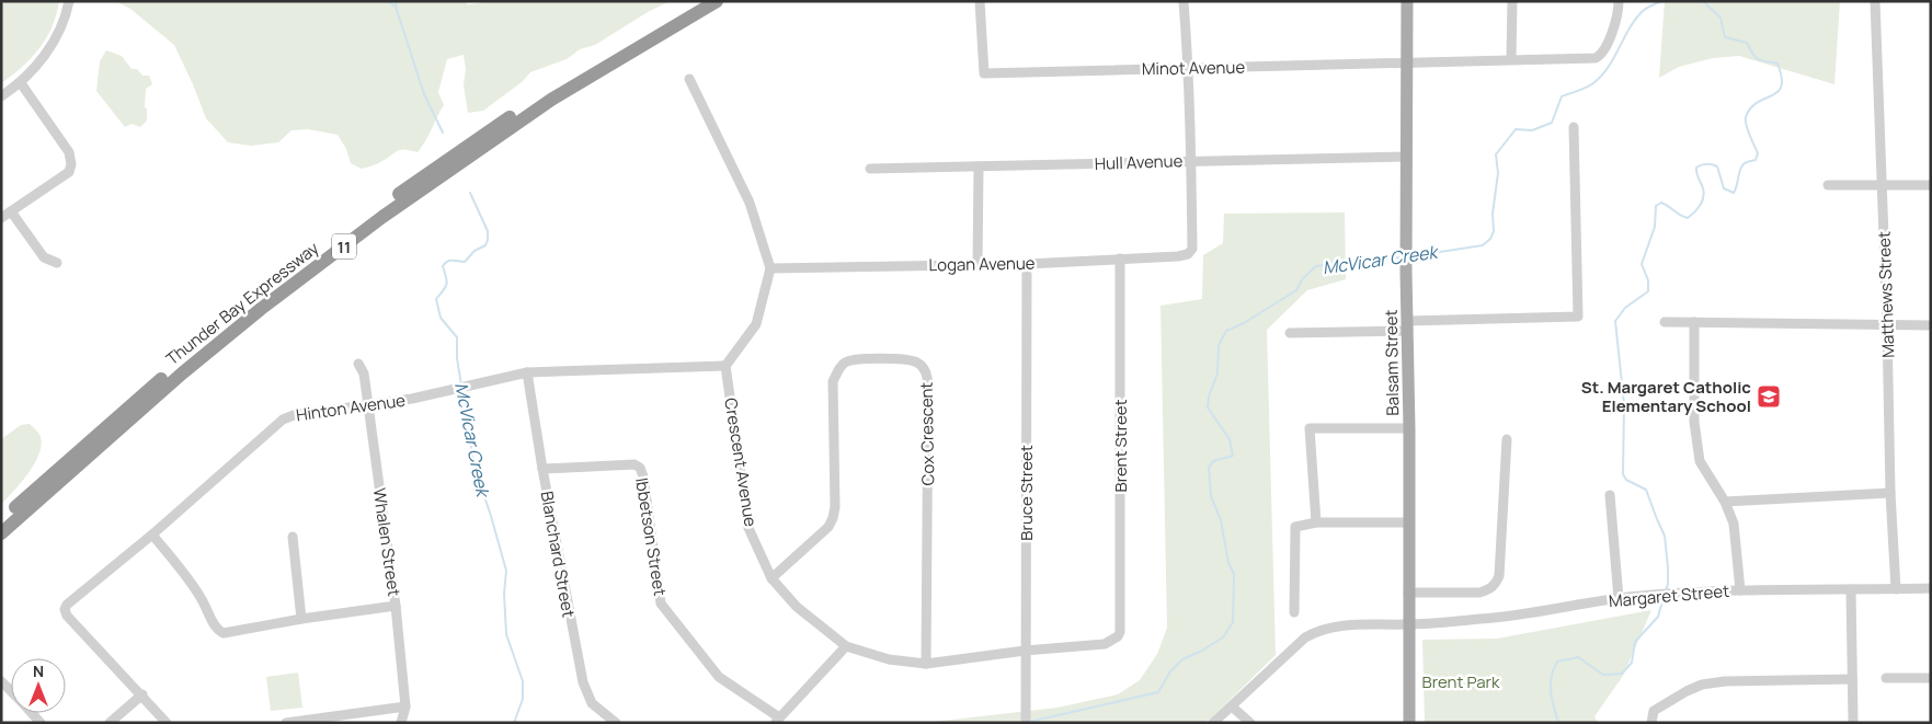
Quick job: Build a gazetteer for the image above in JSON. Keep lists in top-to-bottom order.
{
  "streets": {
    "highway": ["11", "Thunder Bay Expressway"],
    "main road": ["Balsam Street"],
    "street": [
      "Minot Avenue",
      "Hull Avenue",
      "Logan Avenue",
      "Matthews Street",
      "Hinton Avenue",
      "Cox Crescent",
      "Brent Street",
      "Crescent Avenue",
      "Bruce Street",
      "Ibbetson Street",
      "Whalen Street",
      "Blanchard Street",
      "Margaret Street"
    ]
  },
  "crossings": [
    ["Minot Avenue", "Balsam Street"],
    ["Hull Avenue", "Logan Avenue"],
    ["Hull Avenue", "Balsam Street"],
    ["Logan Avenue", "Brent Street"],
    ["Logan Avenue", "Bruce Street"],
    ["Matthews Street", "Margaret Street"],
    ["Balsam Street", "Margaret Street"],
    ["Hinton Avenue", "Crescent Avenue"],
    ["Hinton Avenue", "Whalen Street"],
    ["Hinton Avenue", "Blanchard Street"],
    ["Cox Crescent", "Crescent Avenue"],
    ["Brent Street", "Crescent Avenue"],
    ["Crescent Avenue", "Bruce Street"],
    ["Ibbetson Street", "Blanchard Street"]
  ],
  "water": ["McVicar Creek"],
  "parks": ["Brent Park"],
  "places": {
    "school or university": ["St. Margaret Catholic Elementary School"]
  },
  "north": "top"
}
